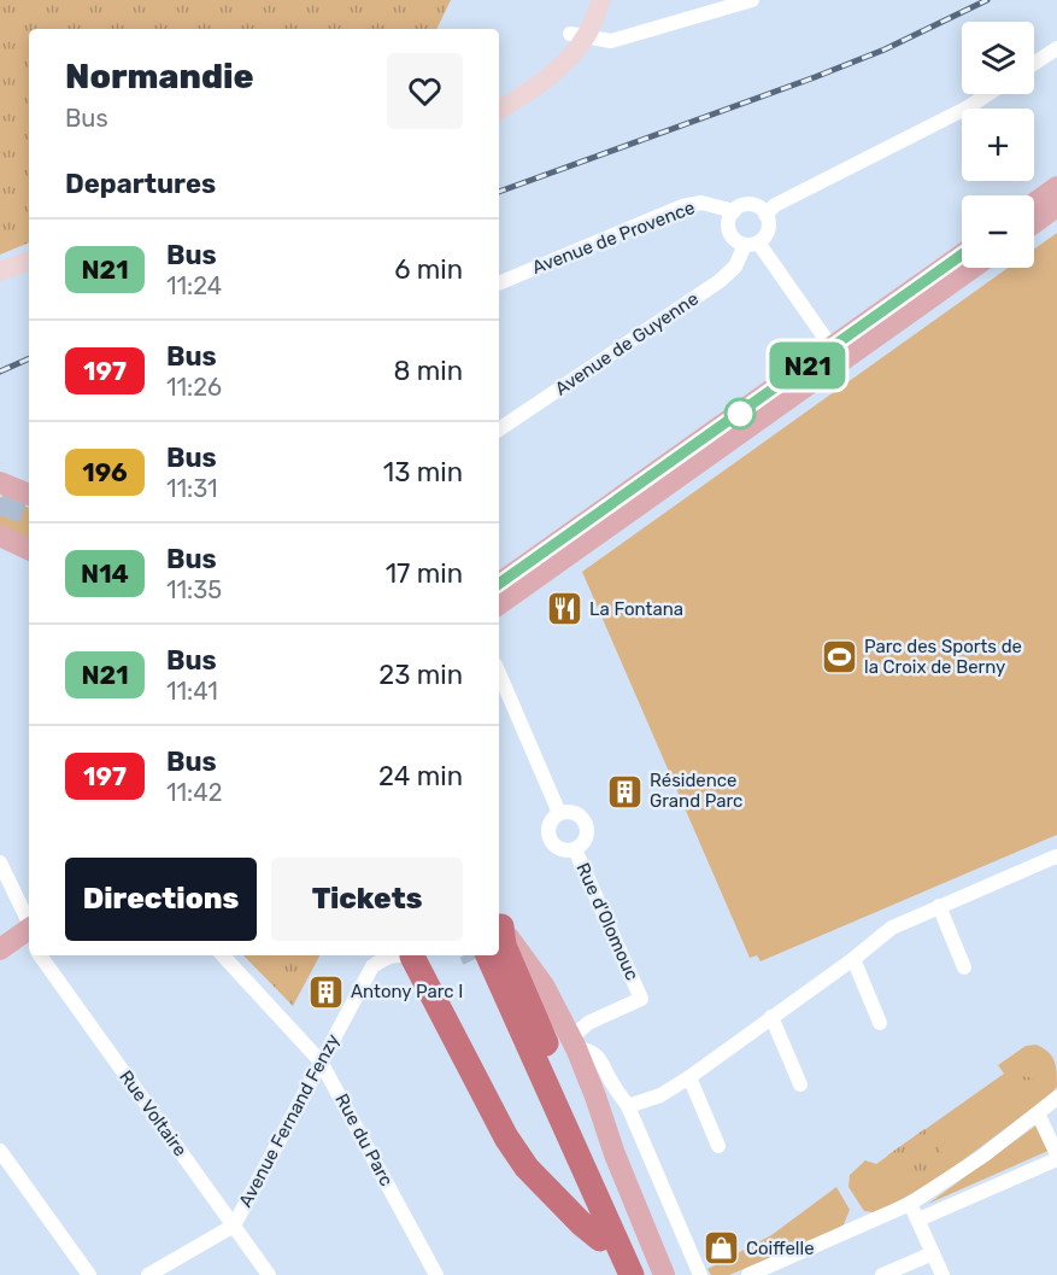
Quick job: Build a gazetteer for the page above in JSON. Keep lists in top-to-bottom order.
{
  "streets": {
    "street": [
      "Avenue de Provence",
      "Avenue de Guyenne",
      "Rue d'Olomouc",
      "Rue Voltaire",
      "Avenue Fernand Fenzy",
      "Rue du Parc"
    ]
  },
  "crossings": [
    ["Avenue de Provence", "Avenue de Guyenne"],
    ["Rue Voltaire", "Avenue Fernand Fenzy"],
    ["Avenue Fernand Fenzy", "Rue du Parc"]
  ],
  "places": {
    "restaurant": ["La Fontana"],
    "sports": ["Parc des Sports de la Croix de Berny"],
    "building": ["Résidence Grand Parc", "Antony Parc I"],
    "shop": ["Coiffelle"]
  },
  "lines": ["bus line N21"],
  "page": {
    "on_map": "N21",
    "map_buttons": ["+", "−"],
    "heading": [
      ["Normandie", "Bus"],
      "Departures"
    ],
    "list": [
      {
        "mark": "N21",
        "name": "Bus",
        "note": "11:24",
        "value": "6 min"
      },
      {
        "mark": "197",
        "name": "Bus",
        "note": "11:26",
        "value": "8 min"
      },
      {
        "mark": "196",
        "name": "Bus",
        "note": "11:31",
        "value": "13 min"
      },
      {
        "mark": "N14",
        "name": "Bus",
        "note": "11:35",
        "value": "17 min"
      },
      {
        "mark": "N21",
        "name": "Bus",
        "note": "11:41",
        "value": "23 min"
      },
      {
        "mark": "197",
        "name": "Bus",
        "note": "11:42",
        "value": "24 min"
      }
    ],
    "buttons": ["Directions", "Tickets"]
  }
}
